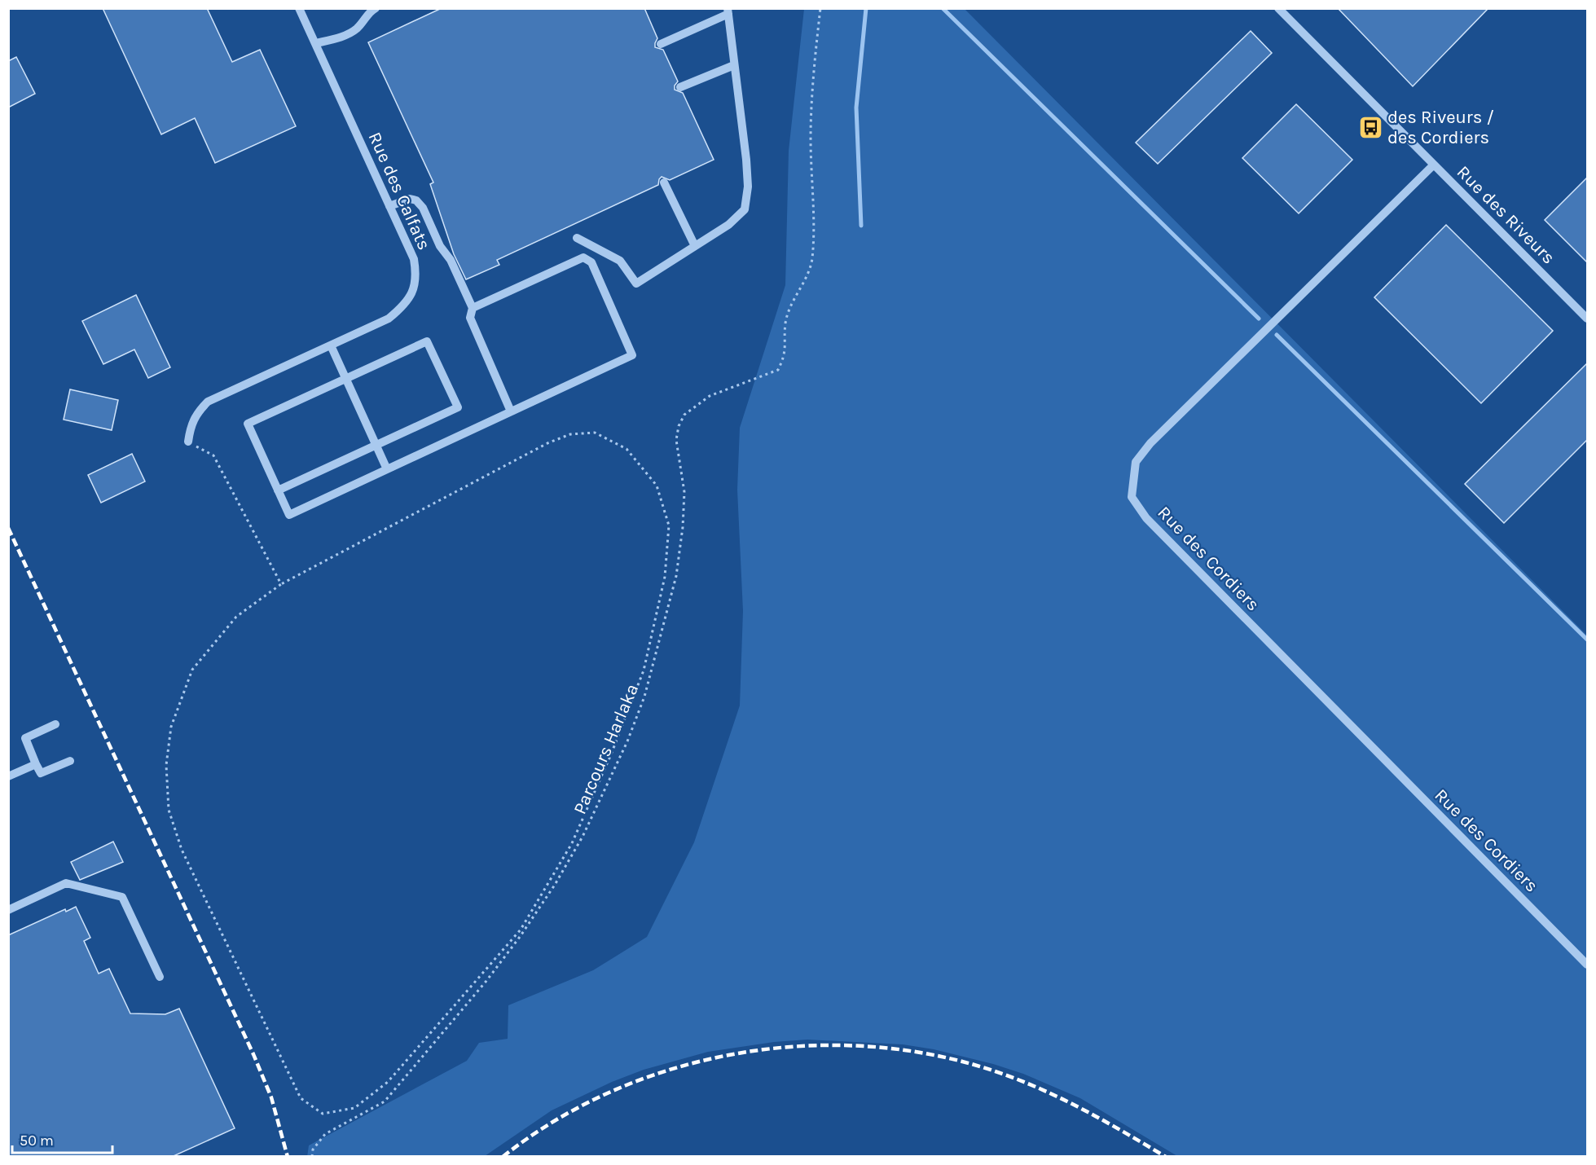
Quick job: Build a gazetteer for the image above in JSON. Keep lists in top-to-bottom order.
{
  "streets": {
    "street": ["Rue des Calfats", "Rue des Riveurs", "Rue des Cordiers"],
    "path": ["Parcours Harlaka"]
  },
  "crossings": [
    ["Rue des Riveurs", "Rue des Cordiers"]
  ],
  "places": {
    "bus stop": ["des Riveurs / des Cordiers"]
  },
  "scale_bar": "50 m"
}
